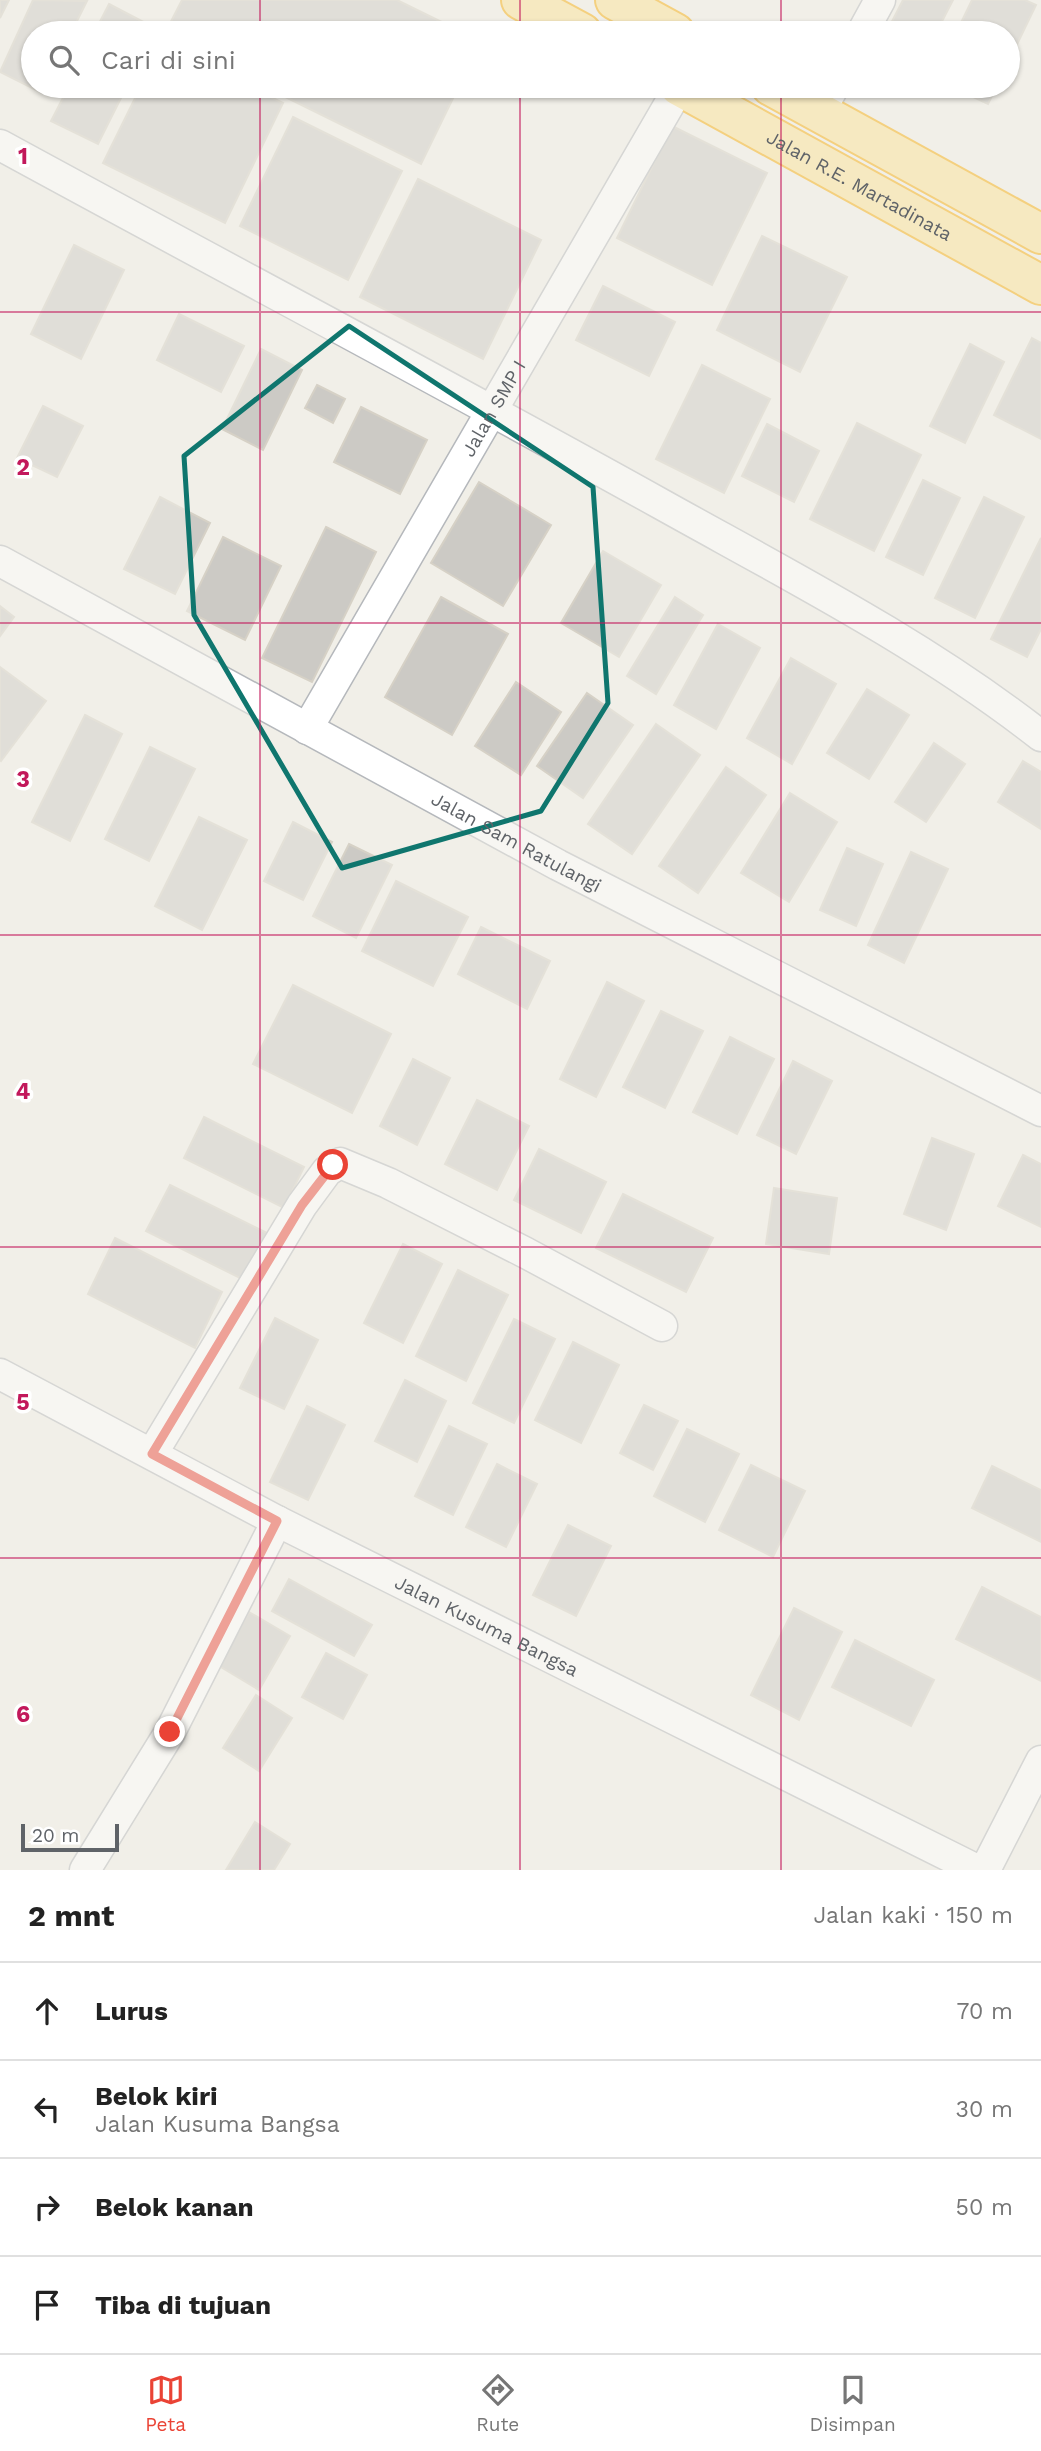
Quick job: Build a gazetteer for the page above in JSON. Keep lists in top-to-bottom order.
{
  "streets": {
    "highway": ["Jalan R.E. Martadinata"],
    "street": ["Jalan SMP I", "Jalan Sam Ratulangi", "Jalan Kusuma Bangsa"]
  },
  "crossings": [
    ["Jalan SMP I", "Jalan Sam Ratulangi"]
  ],
  "scale_bar": "20 m",
  "page": {
    "search": "Cari di sini",
    "scale": "20 m",
    "heading": ["2 mnt", "Jalan kaki · 150 m"],
    "list": [
      ["Lurus", "70 m"],
      ["Belok kiri", "Jalan Kusuma Bangsa", "30 m"],
      ["Belok kanan", "50 m"],
      "Tiba di tujuan"
    ],
    "nav": ["Peta", "Rute", "Disimpan"]
  },
  "grid": {
    "rows": [
      "1",
      "2",
      "3",
      "4",
      "5",
      "6"
    ]
  }
}
